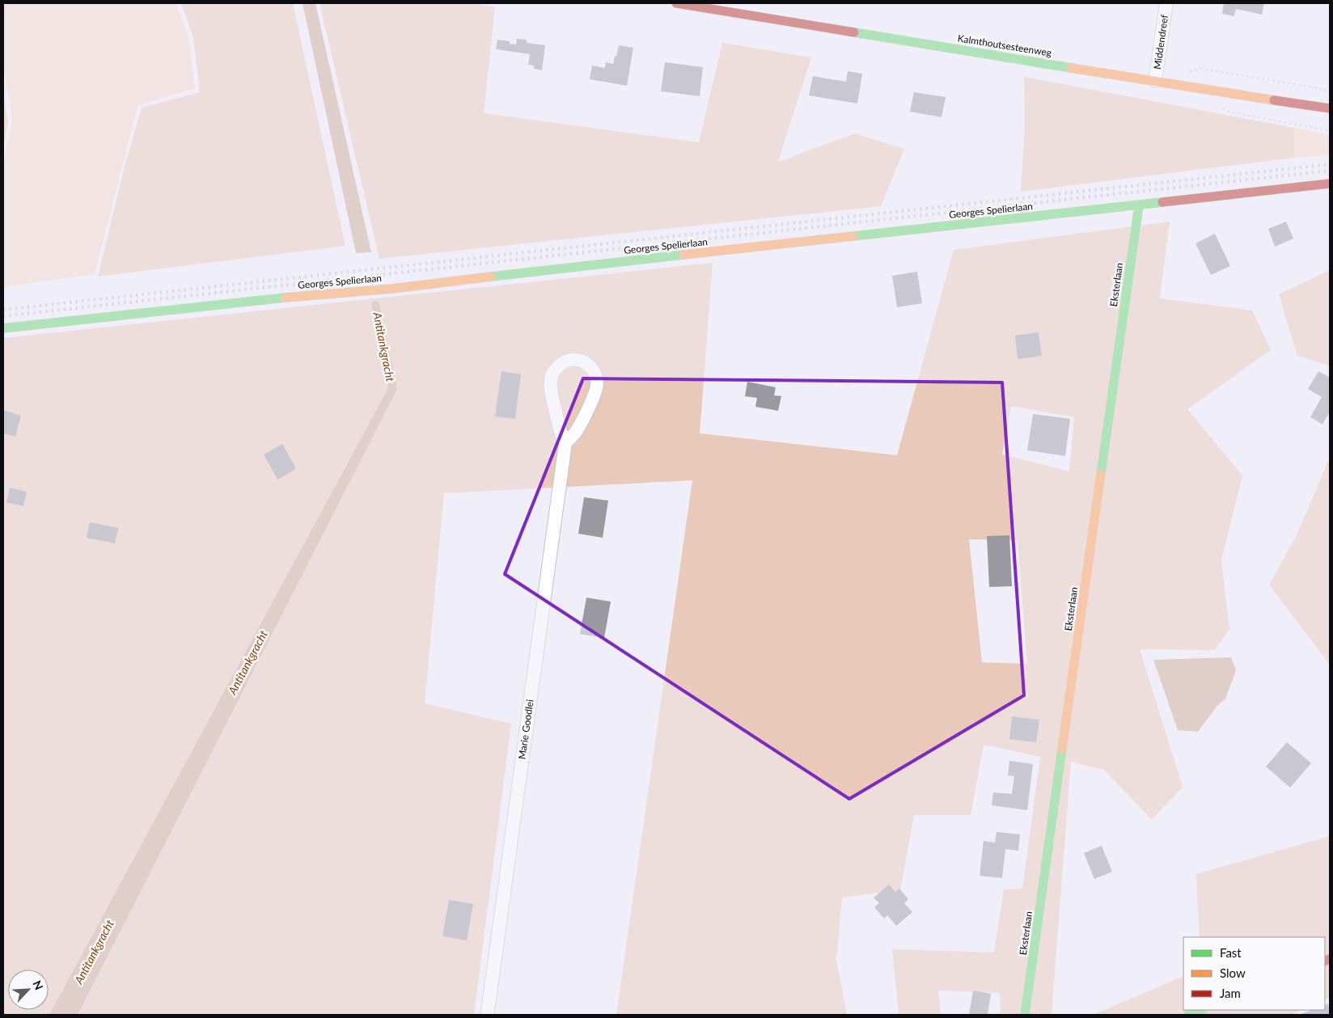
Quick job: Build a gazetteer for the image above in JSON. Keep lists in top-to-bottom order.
{
  "streets": {
    "street": [
      "Middendreef",
      "Kalmthoutsesteenweg",
      "Georges Spelierlaan",
      "Eksterlaan",
      "Marie Goodlei"
    ]
  },
  "crossings": [
    ["Middendreef", "Kalmthoutsesteenweg"],
    ["Georges Spelierlaan", "Eksterlaan"]
  ],
  "water": ["Antitankgracht"],
  "legend": ["Fast", "Slow", "Jam"],
  "north": "top right"
}
